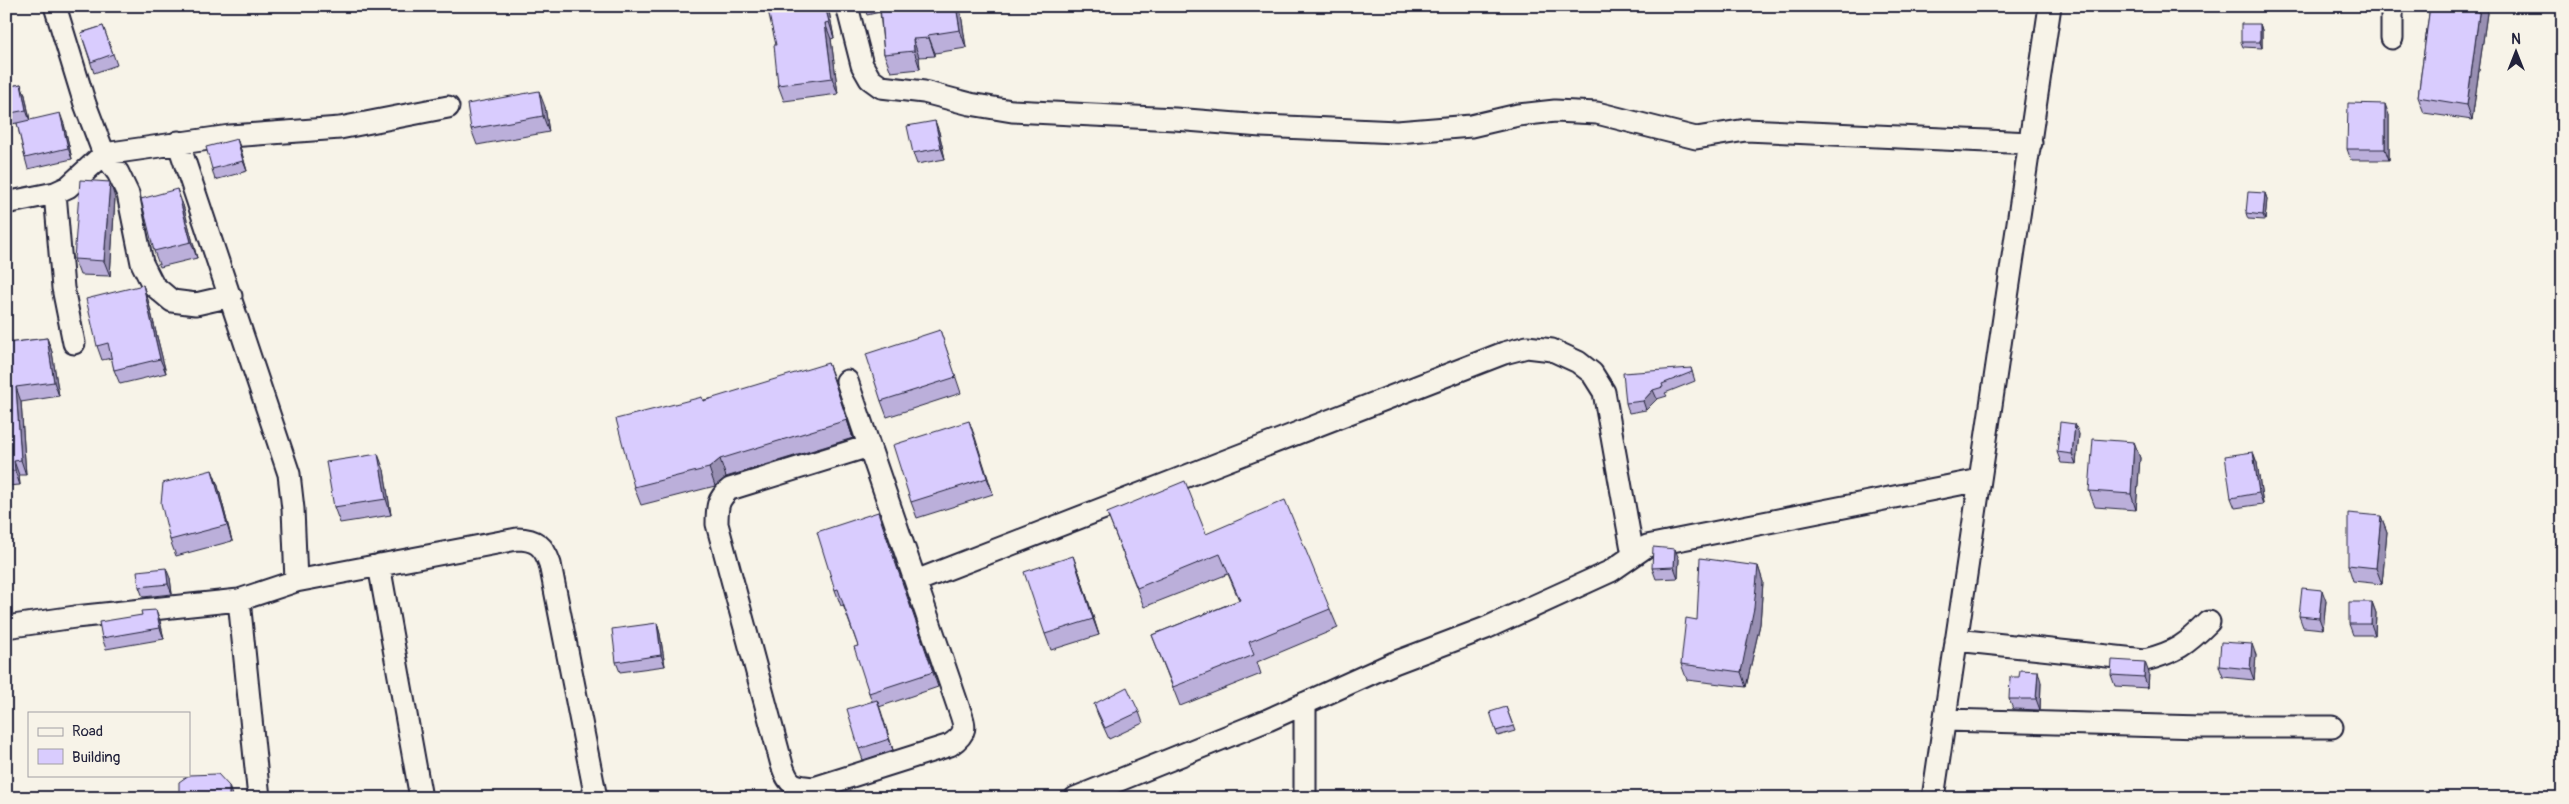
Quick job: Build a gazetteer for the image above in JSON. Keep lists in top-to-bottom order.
{
  "legend": ["Road", "Building"],
  "north": "top"
}
